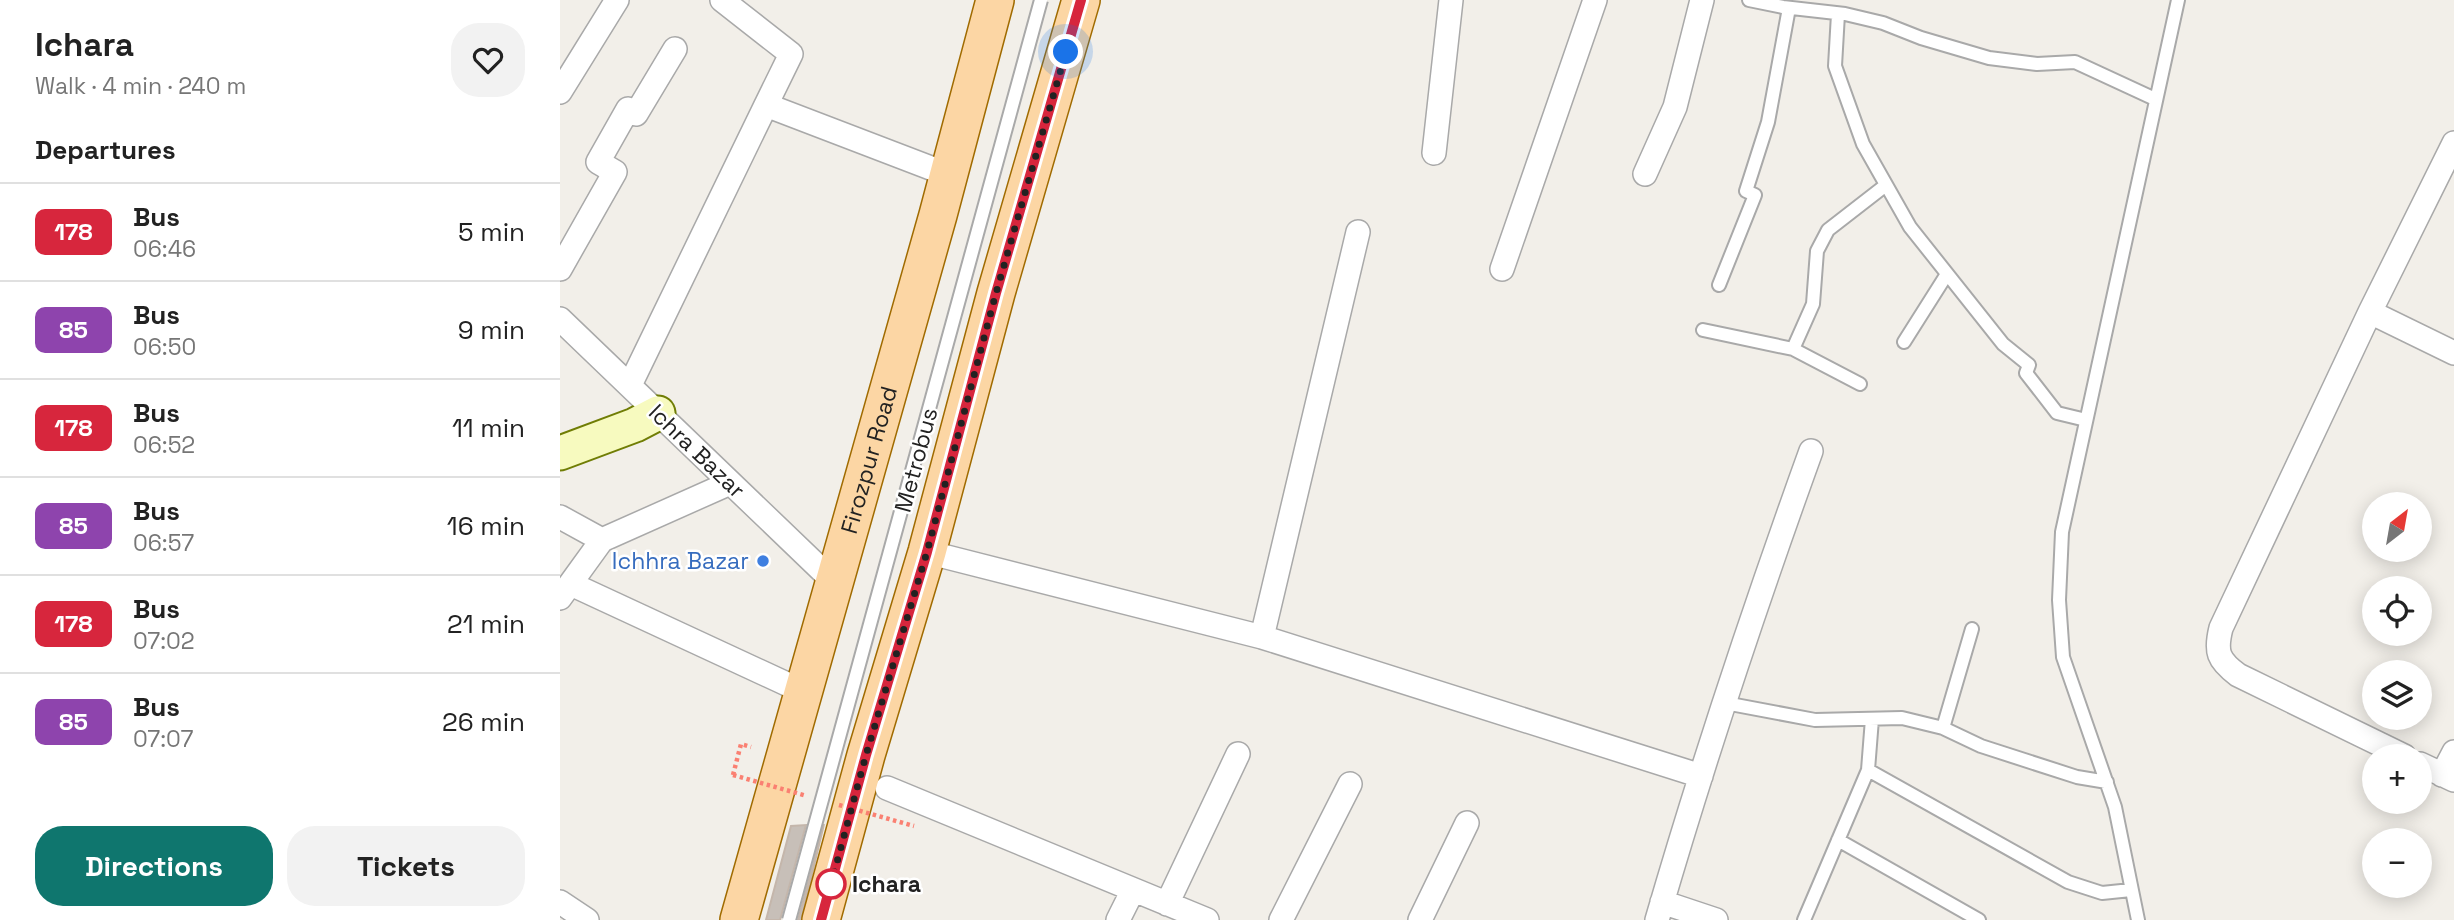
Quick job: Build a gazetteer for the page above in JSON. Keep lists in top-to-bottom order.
{
  "streets": {
    "main road": ["Firozpur Road"],
    "street": ["Ichra Bazar"],
    "lane": ["Metrobus"]
  },
  "crossings": [
    ["Ichra Bazar", "Firozpur Road"]
  ],
  "places": ["Ichhra Bazar", "Ichara"],
  "lines": ["bus line 178"],
  "north": "top right",
  "page": {
    "heading": [
      ["Ichara", "Walk · 4 min · 240 m"],
      "Departures"
    ],
    "list": [
      {
        "mark": "178",
        "name": "Bus",
        "note": "06:46",
        "value": "5 min"
      },
      {
        "mark": "85",
        "name": "Bus",
        "note": "06:50",
        "value": "9 min"
      },
      {
        "mark": "178",
        "name": "Bus",
        "note": "06:52",
        "value": "11 min"
      },
      {
        "mark": "85",
        "name": "Bus",
        "note": "06:57",
        "value": "16 min"
      },
      {
        "mark": "178",
        "name": "Bus",
        "note": "07:02",
        "value": "21 min"
      },
      {
        "mark": "85",
        "name": "Bus",
        "note": "07:07",
        "value": "26 min"
      }
    ],
    "map_buttons": ["+", "−"],
    "buttons": ["Directions", "Tickets"]
  }
}
